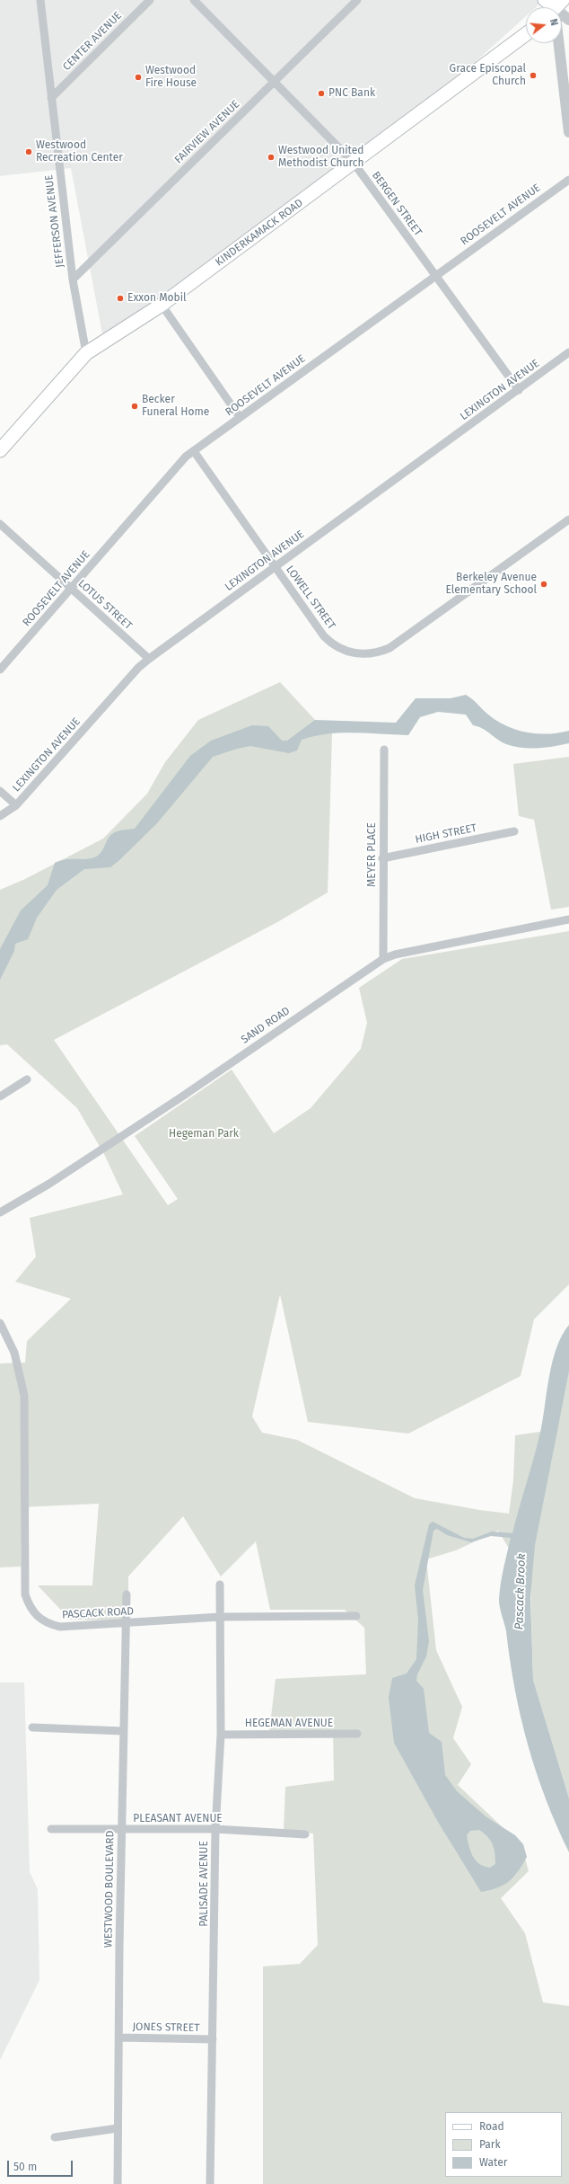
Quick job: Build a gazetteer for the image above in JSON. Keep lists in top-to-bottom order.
{
  "streets": {
    "main road": ["KINDERKAMACK ROAD"],
    "street": [
      "CENTER AVENUE",
      "FAIRVIEW AVENUE",
      "BERGEN STREET",
      "ROOSEVELT AVENUE",
      "JEFFERSON AVENUE",
      "LEXINGTON AVENUE",
      "LOWELL STREET",
      "LOTUS STREET",
      "HIGH STREET",
      "MEYER PLACE",
      "SAND ROAD",
      "PASCACK ROAD",
      "HEGEMAN AVENUE",
      "PLEASANT AVENUE",
      "PALISADE AVENUE",
      "WESTWOOD BOULEVARD",
      "JONES STREET"
    ]
  },
  "crossings": [
    ["CENTER AVENUE", "JEFFERSON AVENUE"],
    ["FAIRVIEW AVENUE", "BERGEN STREET"],
    ["FAIRVIEW AVENUE", "JEFFERSON AVENUE"],
    ["BERGEN STREET", "ROOSEVELT AVENUE"],
    ["BERGEN STREET", "KINDERKAMACK ROAD"],
    ["BERGEN STREET", "LEXINGTON AVENUE"],
    ["ROOSEVELT AVENUE", "LOWELL STREET"],
    ["ROOSEVELT AVENUE", "LOTUS STREET"],
    ["JEFFERSON AVENUE", "KINDERKAMACK ROAD"],
    ["LEXINGTON AVENUE", "LOWELL STREET"],
    ["LEXINGTON AVENUE", "LOTUS STREET"],
    ["HIGH STREET", "MEYER PLACE"],
    ["MEYER PLACE", "SAND ROAD"],
    ["PASCACK ROAD", "PALISADE AVENUE"],
    ["PASCACK ROAD", "WESTWOOD BOULEVARD"],
    ["HEGEMAN AVENUE", "PALISADE AVENUE"],
    ["PLEASANT AVENUE", "PALISADE AVENUE"],
    ["PLEASANT AVENUE", "WESTWOOD BOULEVARD"],
    ["PALISADE AVENUE", "JONES STREET"],
    ["WESTWOOD BOULEVARD", "JONES STREET"]
  ],
  "water": ["Pascack Brook"],
  "parks": ["Hegeman Park"],
  "places": [
    "Grace Episcopal Church",
    "Westwood Fire House",
    "PNC Bank",
    "Westwood Recreation Center",
    "Westwood United Methodist Church",
    "Exxon Mobil",
    "Becker Funeral Home",
    "Berkeley Avenue Elementary School"
  ],
  "legend": ["Road", "Park", "Water"],
  "scale_bar": "50 m",
  "north": "right"
}
